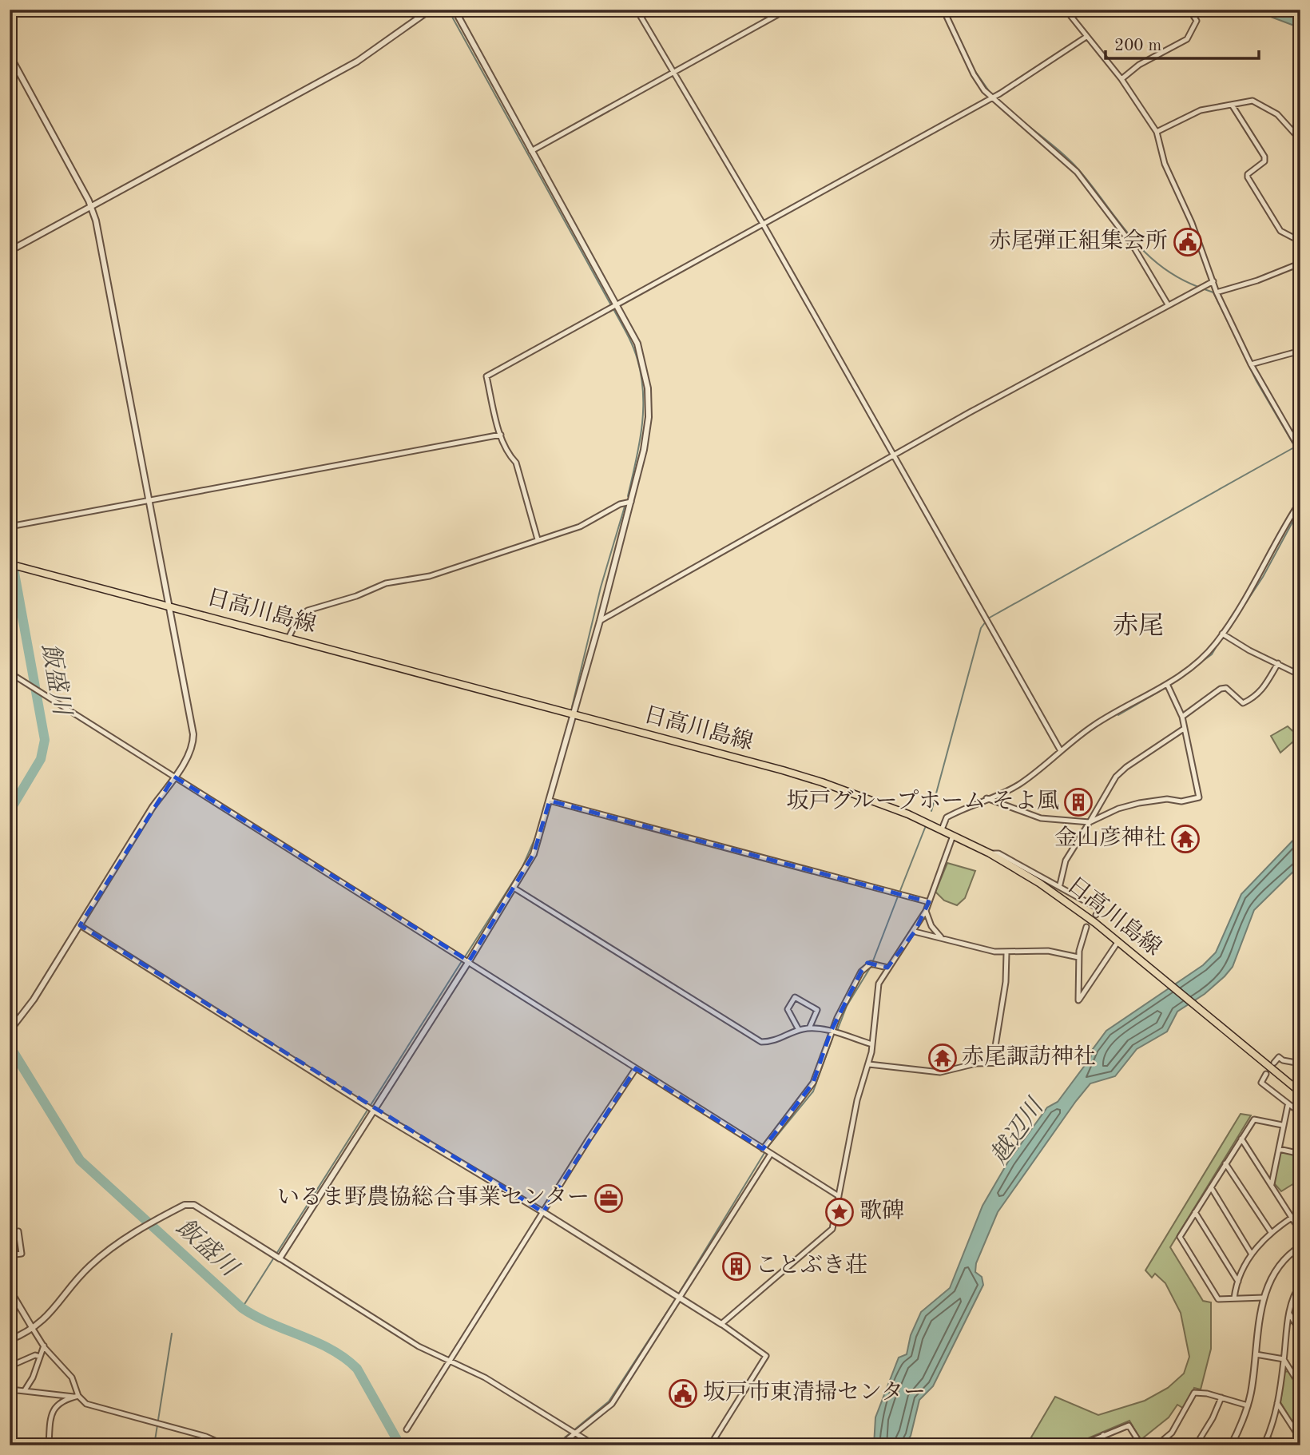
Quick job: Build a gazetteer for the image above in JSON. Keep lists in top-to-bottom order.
{
  "streets": {
    "main road": ["日高川島線"]
  },
  "districts": ["赤尾"],
  "water": ["飯盛川", "越辺川"],
  "places": {
    "public building": ["赤尾弾正組集会所", "坂戸市東清掃センター"],
    "building": ["坂戸グループホーム そよ風", "ことぶき荘"],
    "temple": ["金山彦神社", "赤尾諏訪神社"],
    "office": ["いるま野農協総合事業センター"],
    "place": ["歌碑"]
  },
  "scale_bar": "200 m"
}
